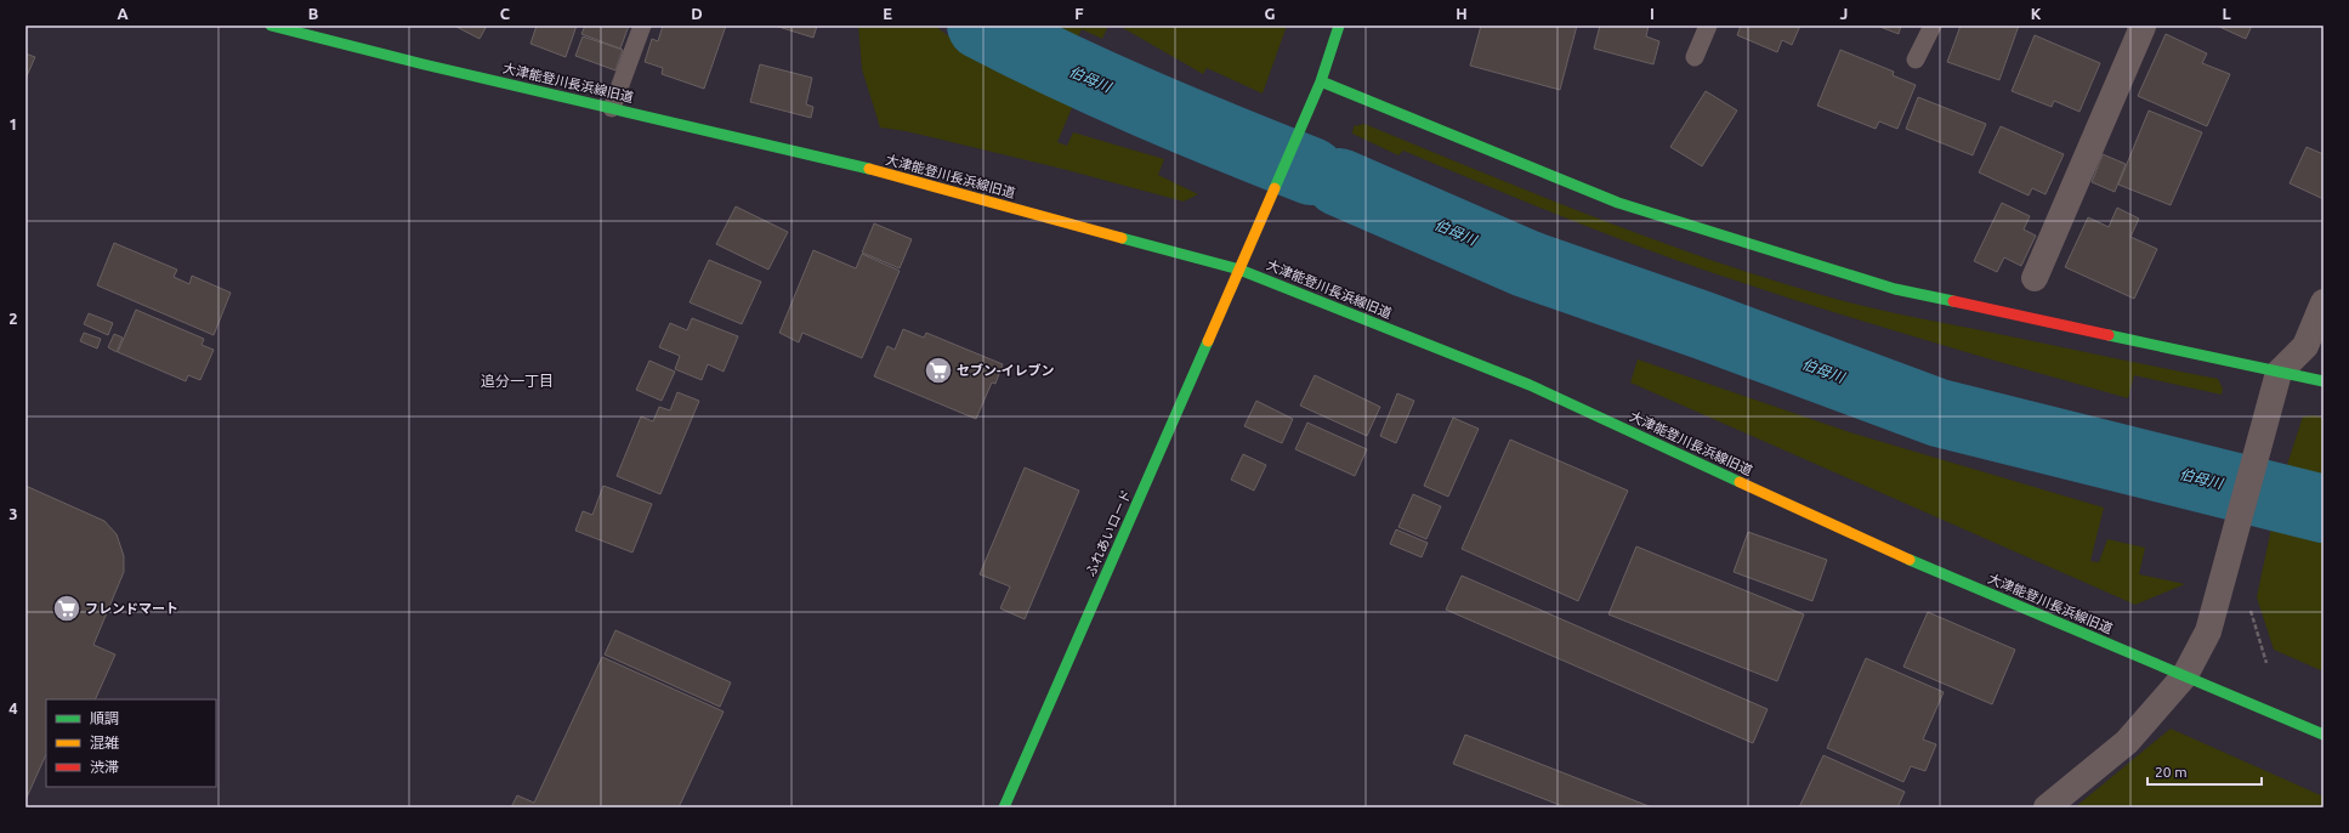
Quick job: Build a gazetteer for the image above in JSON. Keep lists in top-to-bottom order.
{
  "streets": {
    "street": ["大津能登川長浜線旧道", "ふれあいロード"]
  },
  "crossings": [
    ["大津能登川長浜線旧道", "ふれあいロード"]
  ],
  "districts": ["追分一丁目"],
  "water": ["伯母川"],
  "places": {
    "supermarket": ["セブン-イレブン", "フレンドマート"]
  },
  "legend": ["順調", "混雑", "渋滞"],
  "scale_bar": "20 m",
  "grid": {
    "columns": [
      "A",
      "B",
      "C",
      "D",
      "E",
      "F",
      "G",
      "H",
      "I",
      "J",
      "K",
      "L"
    ],
    "rows": [
      "1",
      "2",
      "3",
      "4"
    ]
  }
}
